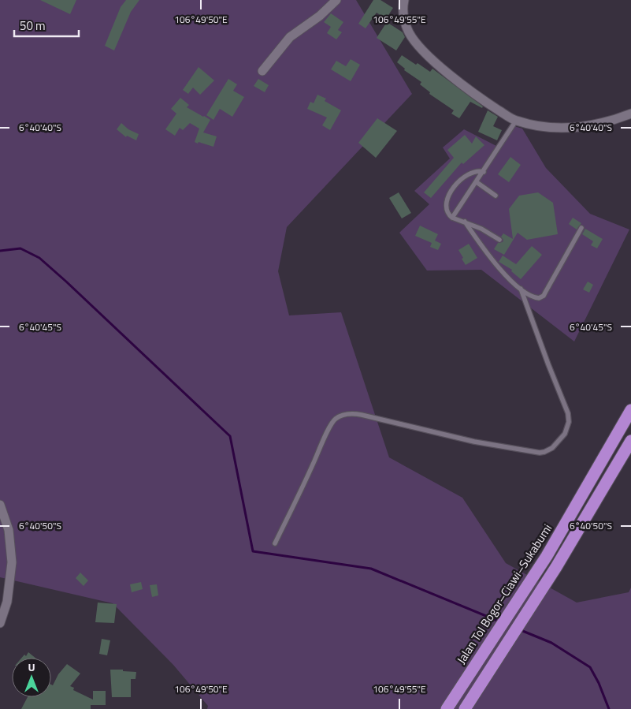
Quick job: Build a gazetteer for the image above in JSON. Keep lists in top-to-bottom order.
{
  "streets": {
    "highway": ["Jalan Tol Bogor–Ciawi–Sukabumi"]
  },
  "scale_bar": "50 m",
  "north": "top",
  "coordinates": [
    "106°49'50\"E",
    "106°49'55\"E",
    "6°40'40\"S",
    "6°40'45\"S",
    "6°40'50\"S"
  ]
}
